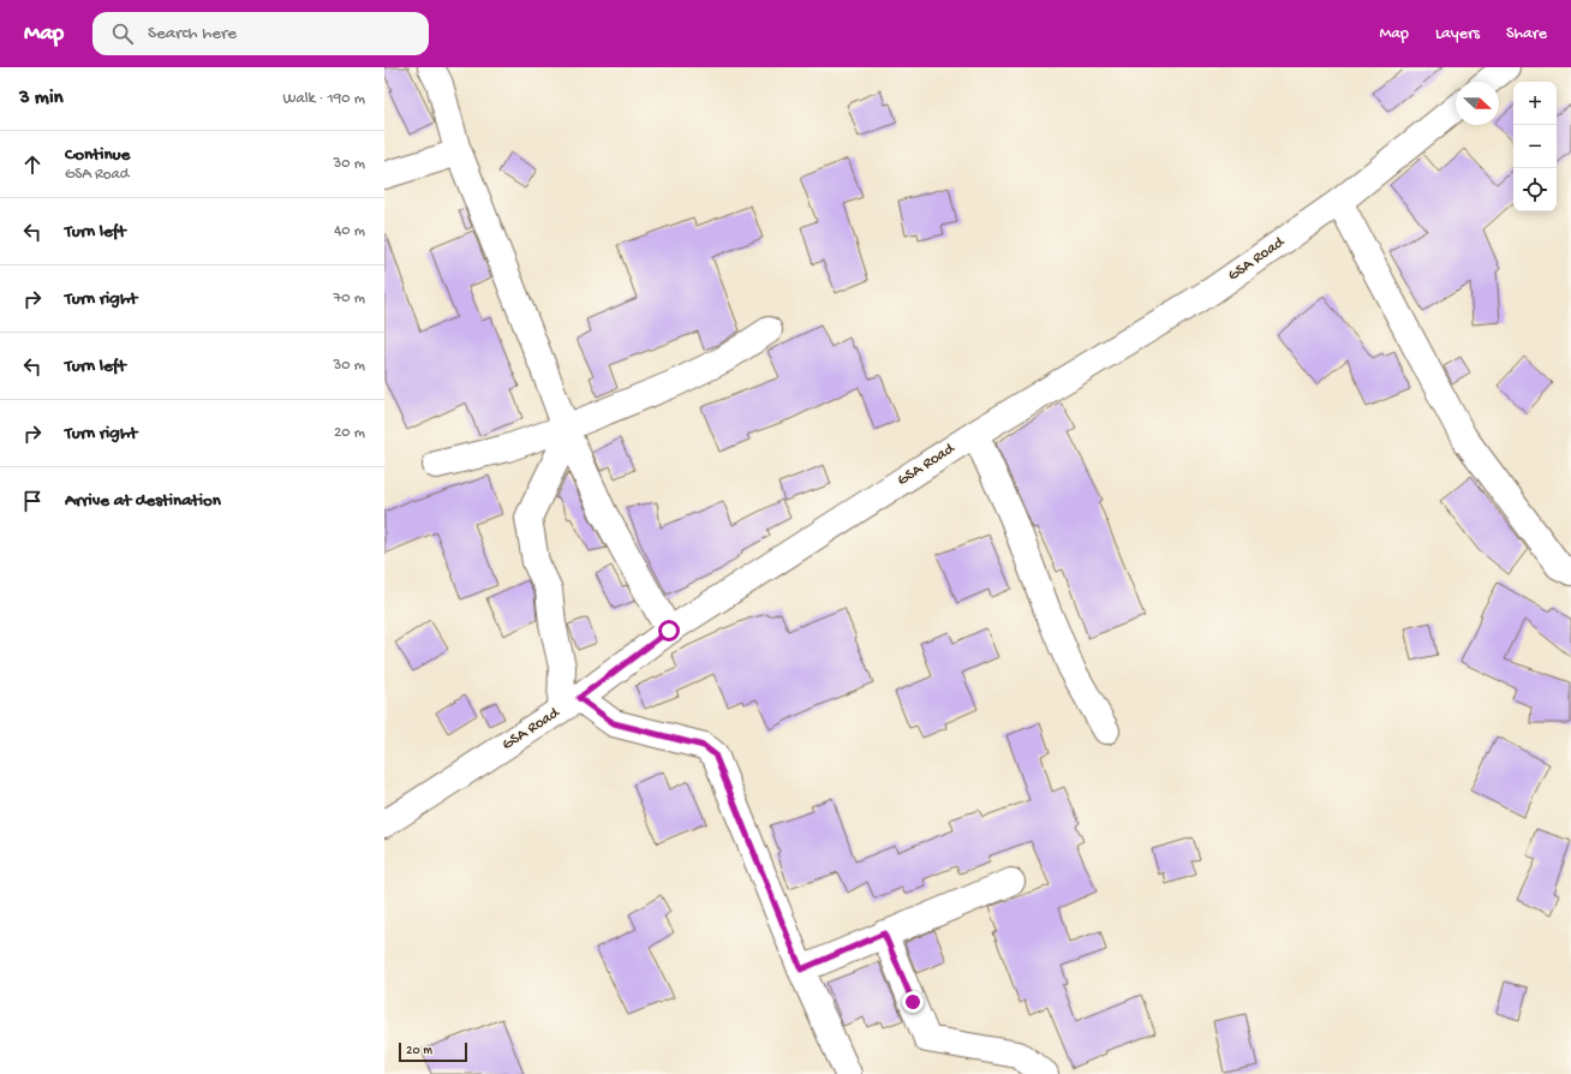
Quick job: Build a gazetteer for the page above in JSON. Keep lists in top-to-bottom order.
{
  "streets": {
    "street": ["GSA Road"]
  },
  "scale_bar": "20 m",
  "north": "right",
  "page": {
    "header": "Map",
    "search": "Search here",
    "nav": ["Map", "Layers", "Share"],
    "heading": ["3 min", "Walk · 190 m"],
    "map_buttons": ["+", "−"],
    "list": [
      ["Continue", "GSA Road", "30 m"],
      ["Turn left", "40 m"],
      ["Turn right", "70 m"],
      ["Turn left", "30 m"],
      ["Turn right", "20 m"],
      "Arrive at destination"
    ],
    "scale": "20 m"
  }
}
